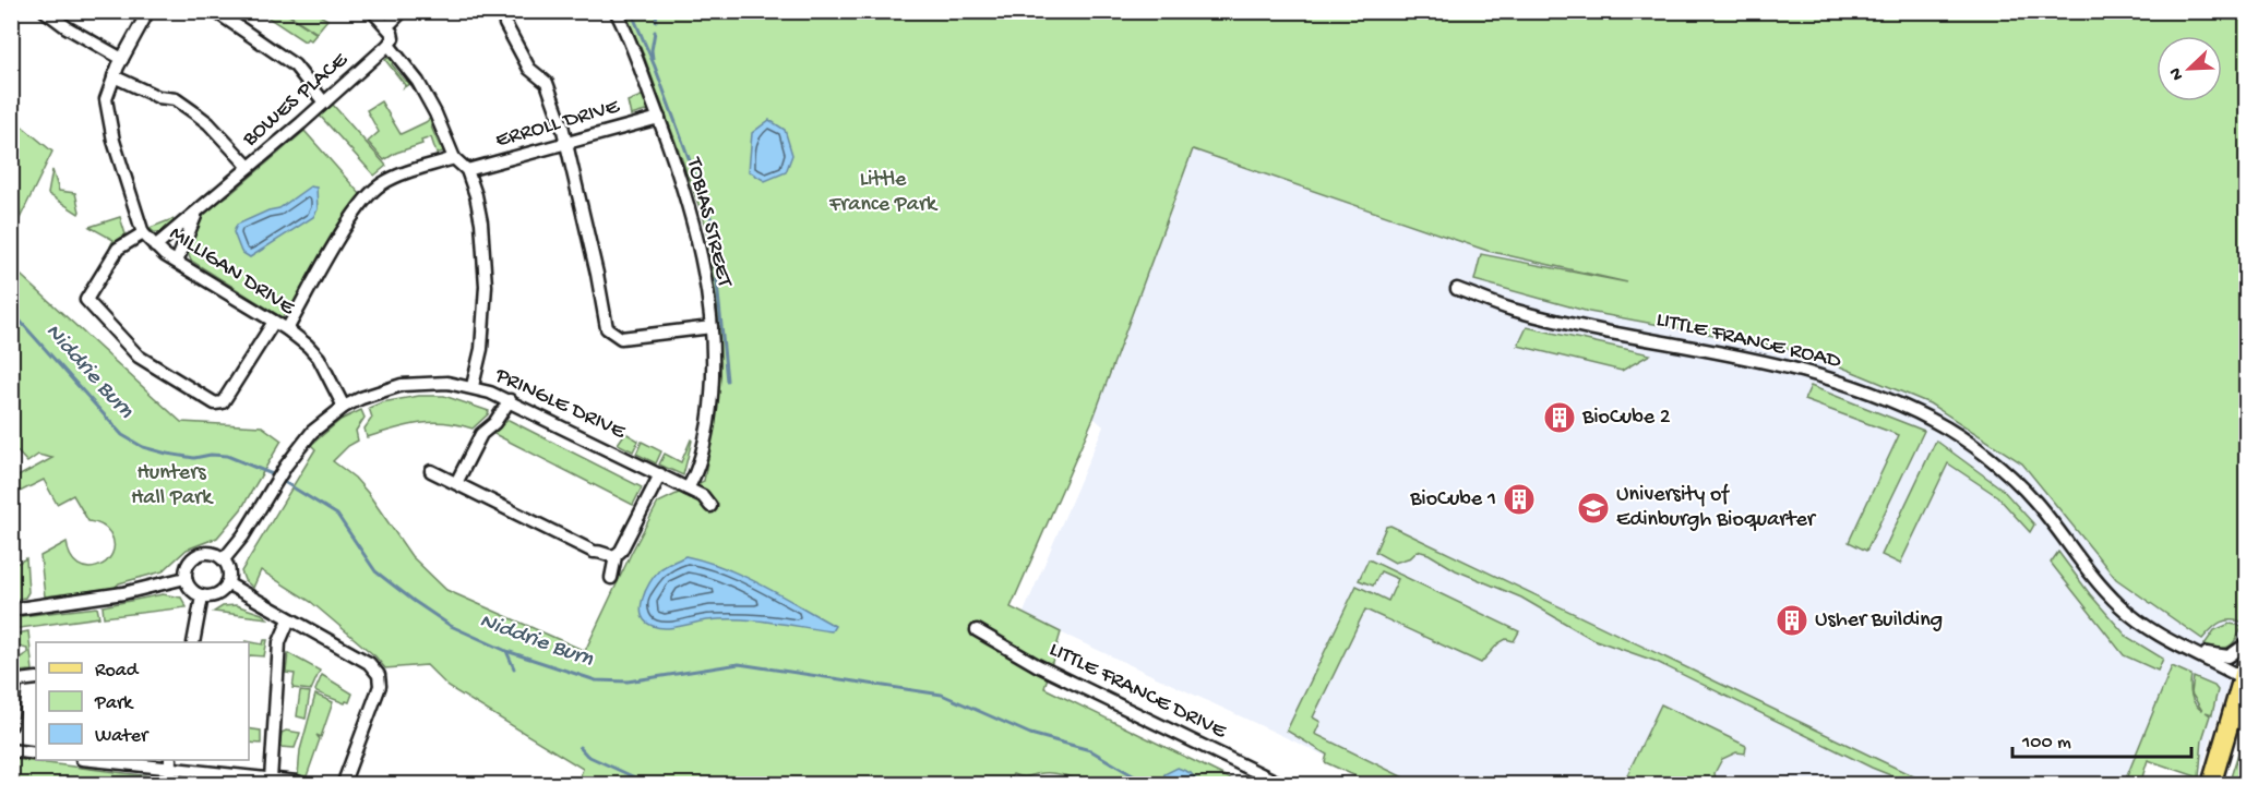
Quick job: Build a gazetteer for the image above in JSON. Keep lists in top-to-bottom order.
{
  "streets": {
    "street": [
      "BOWES PLACE",
      "ERROLL DRIVE",
      "TOBIAS STREET",
      "MILLIGAN DRIVE",
      "LITTLE FRANCE ROAD",
      "PRINGLE DRIVE",
      "LITTLE FRANCE DRIVE"
    ]
  },
  "crossings": [
    ["BOWES PLACE", "MILLIGAN DRIVE"],
    ["ERROLL DRIVE", "TOBIAS STREET"],
    ["TOBIAS STREET", "PRINGLE DRIVE"],
    ["MILLIGAN DRIVE", "PRINGLE DRIVE"]
  ],
  "water": ["Niddrie Burn"],
  "parks": ["Little France Park", "Hunters Hall Park"],
  "places": {
    "building": ["BioCube 2", "BioCube 1", "Usher Building"],
    "school or university": ["University of Edinburgh Bioquarter"]
  },
  "legend": ["Road", "Park", "Water"],
  "scale_bar": "100 m",
  "north": "bottom left"
}
